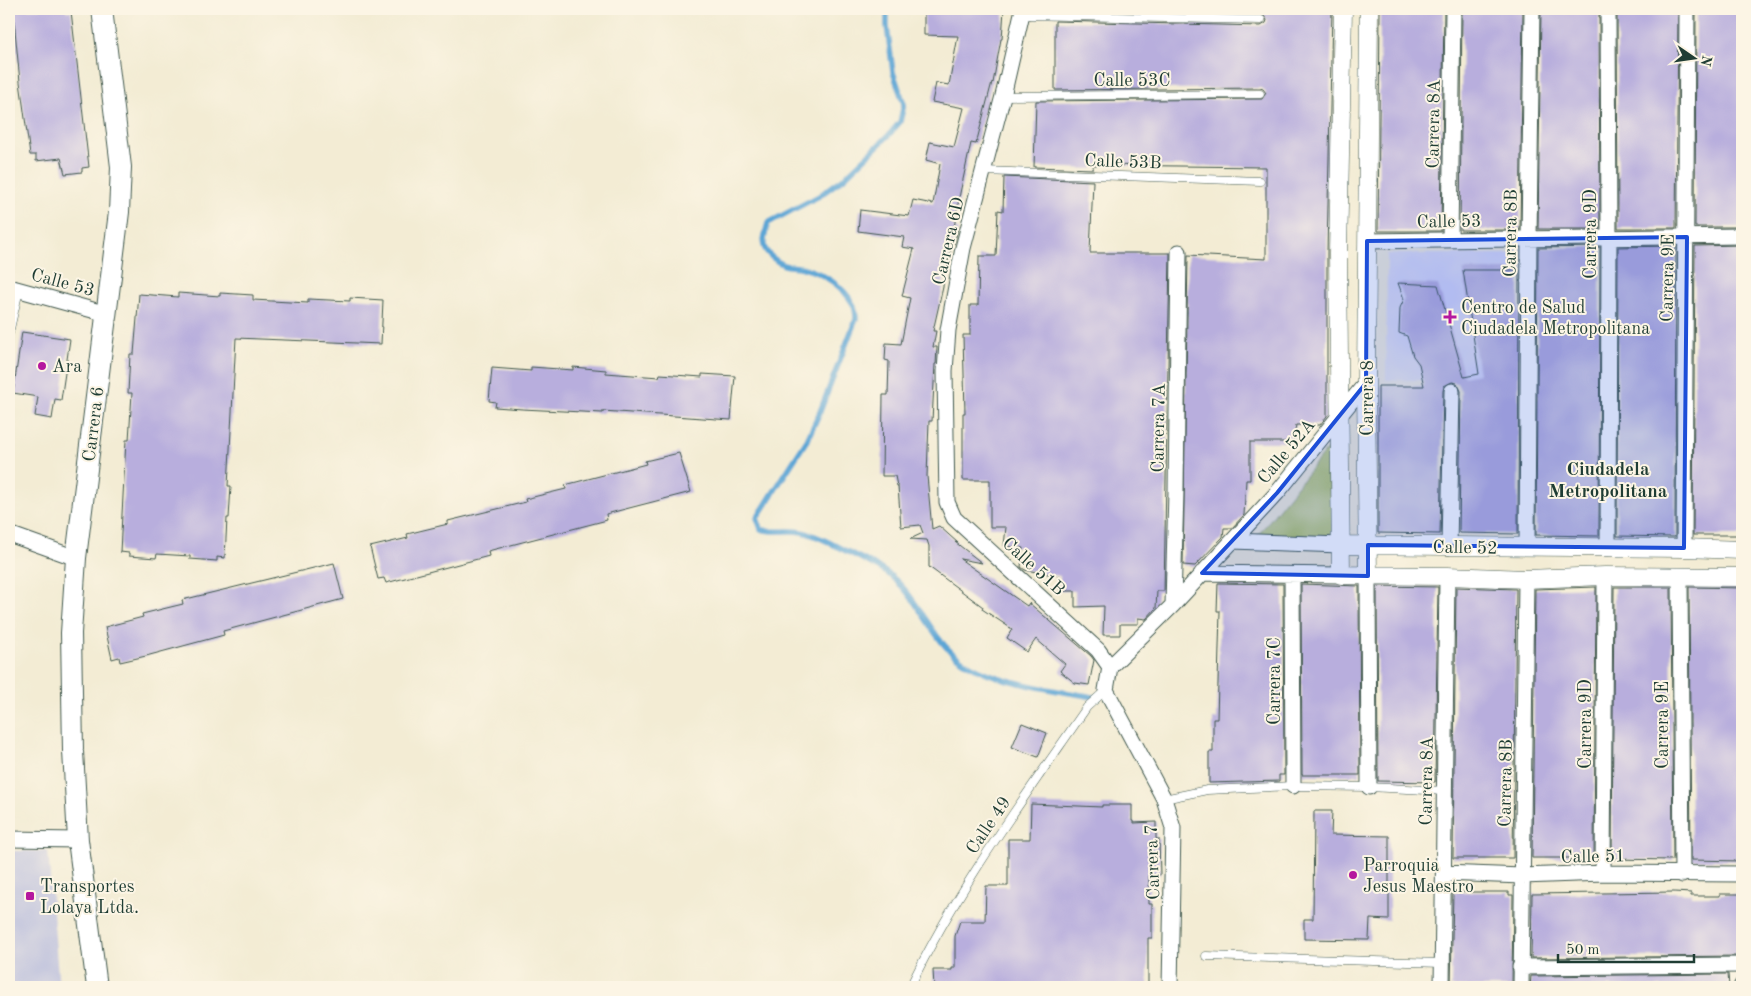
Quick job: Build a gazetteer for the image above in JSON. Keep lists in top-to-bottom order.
{
  "streets": {
    "main road": ["Carrera 6"],
    "street": [
      "Carrera 8A",
      "Calle 53",
      "Carrera 8B",
      "Carrera 9D",
      "Carrera 6D",
      "Carrera 9E",
      "Carrera 8",
      "Carrera 7A",
      "Calle 52A",
      "Calle 52",
      "Calle 51B",
      "Carrera 7C",
      "Calle 51",
      "Carrera 7"
    ],
    "lane": ["Calle 53C", "Calle 53B", "Calle 49"]
  },
  "crossings": [
    ["Calle 53C", "Carrera 6D"],
    ["Carrera 8A", "Calle 53"],
    ["Carrera 8A", "Calle 52"],
    ["Carrera 8A", "Calle 51"],
    ["Calle 53B", "Carrera 6D"],
    ["Calle 53", "Carrera 8B"],
    ["Calle 53", "Carrera 9D"],
    ["Calle 53", "Carrera 9E"],
    ["Calle 53", "Carrera 8"],
    ["Calle 53", "Carrera 6"],
    ["Carrera 8B", "Calle 52"],
    ["Carrera 8B", "Calle 51"],
    ["Carrera 9D", "Calle 52"],
    ["Carrera 9D", "Calle 51"],
    ["Carrera 6D", "Calle 51B"],
    ["Carrera 9E", "Calle 52"],
    ["Carrera 9E", "Calle 51"],
    ["Carrera 8", "Calle 52A"],
    ["Carrera 8", "Calle 52"],
    ["Calle 52A", "Calle 52"],
    ["Calle 52", "Carrera 7C"],
    ["Calle 49", "Carrera 7"]
  ],
  "districts": ["Ciudadela Metropolitana"],
  "places": {
    "health": ["Centro de Salud Ciudadela Metropolitana"],
    "other": ["Ara", "Parroquia Jesus Maestro"],
    "transit": ["Transportes Lolaya Ltda."]
  },
  "scale_bar": "50 m",
  "north": "right"
}
